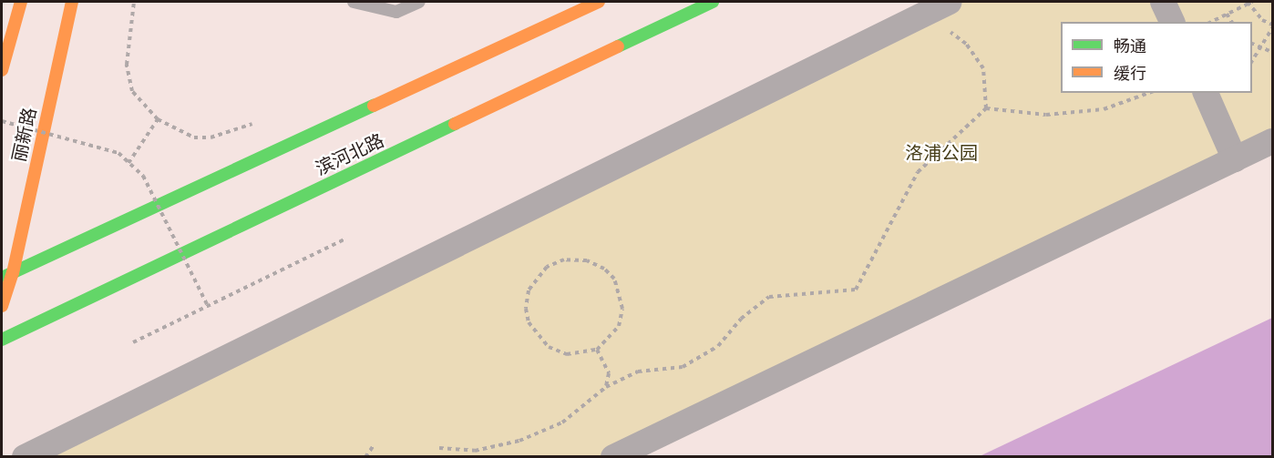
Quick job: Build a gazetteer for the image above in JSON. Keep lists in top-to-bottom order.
{
  "streets": {
    "main road": ["丽新路", "滨河北路"]
  },
  "crossings": [
    ["丽新路", "滨河北路"]
  ],
  "parks": ["洛浦公园"],
  "legend": ["畅通", "缓行"]
}
